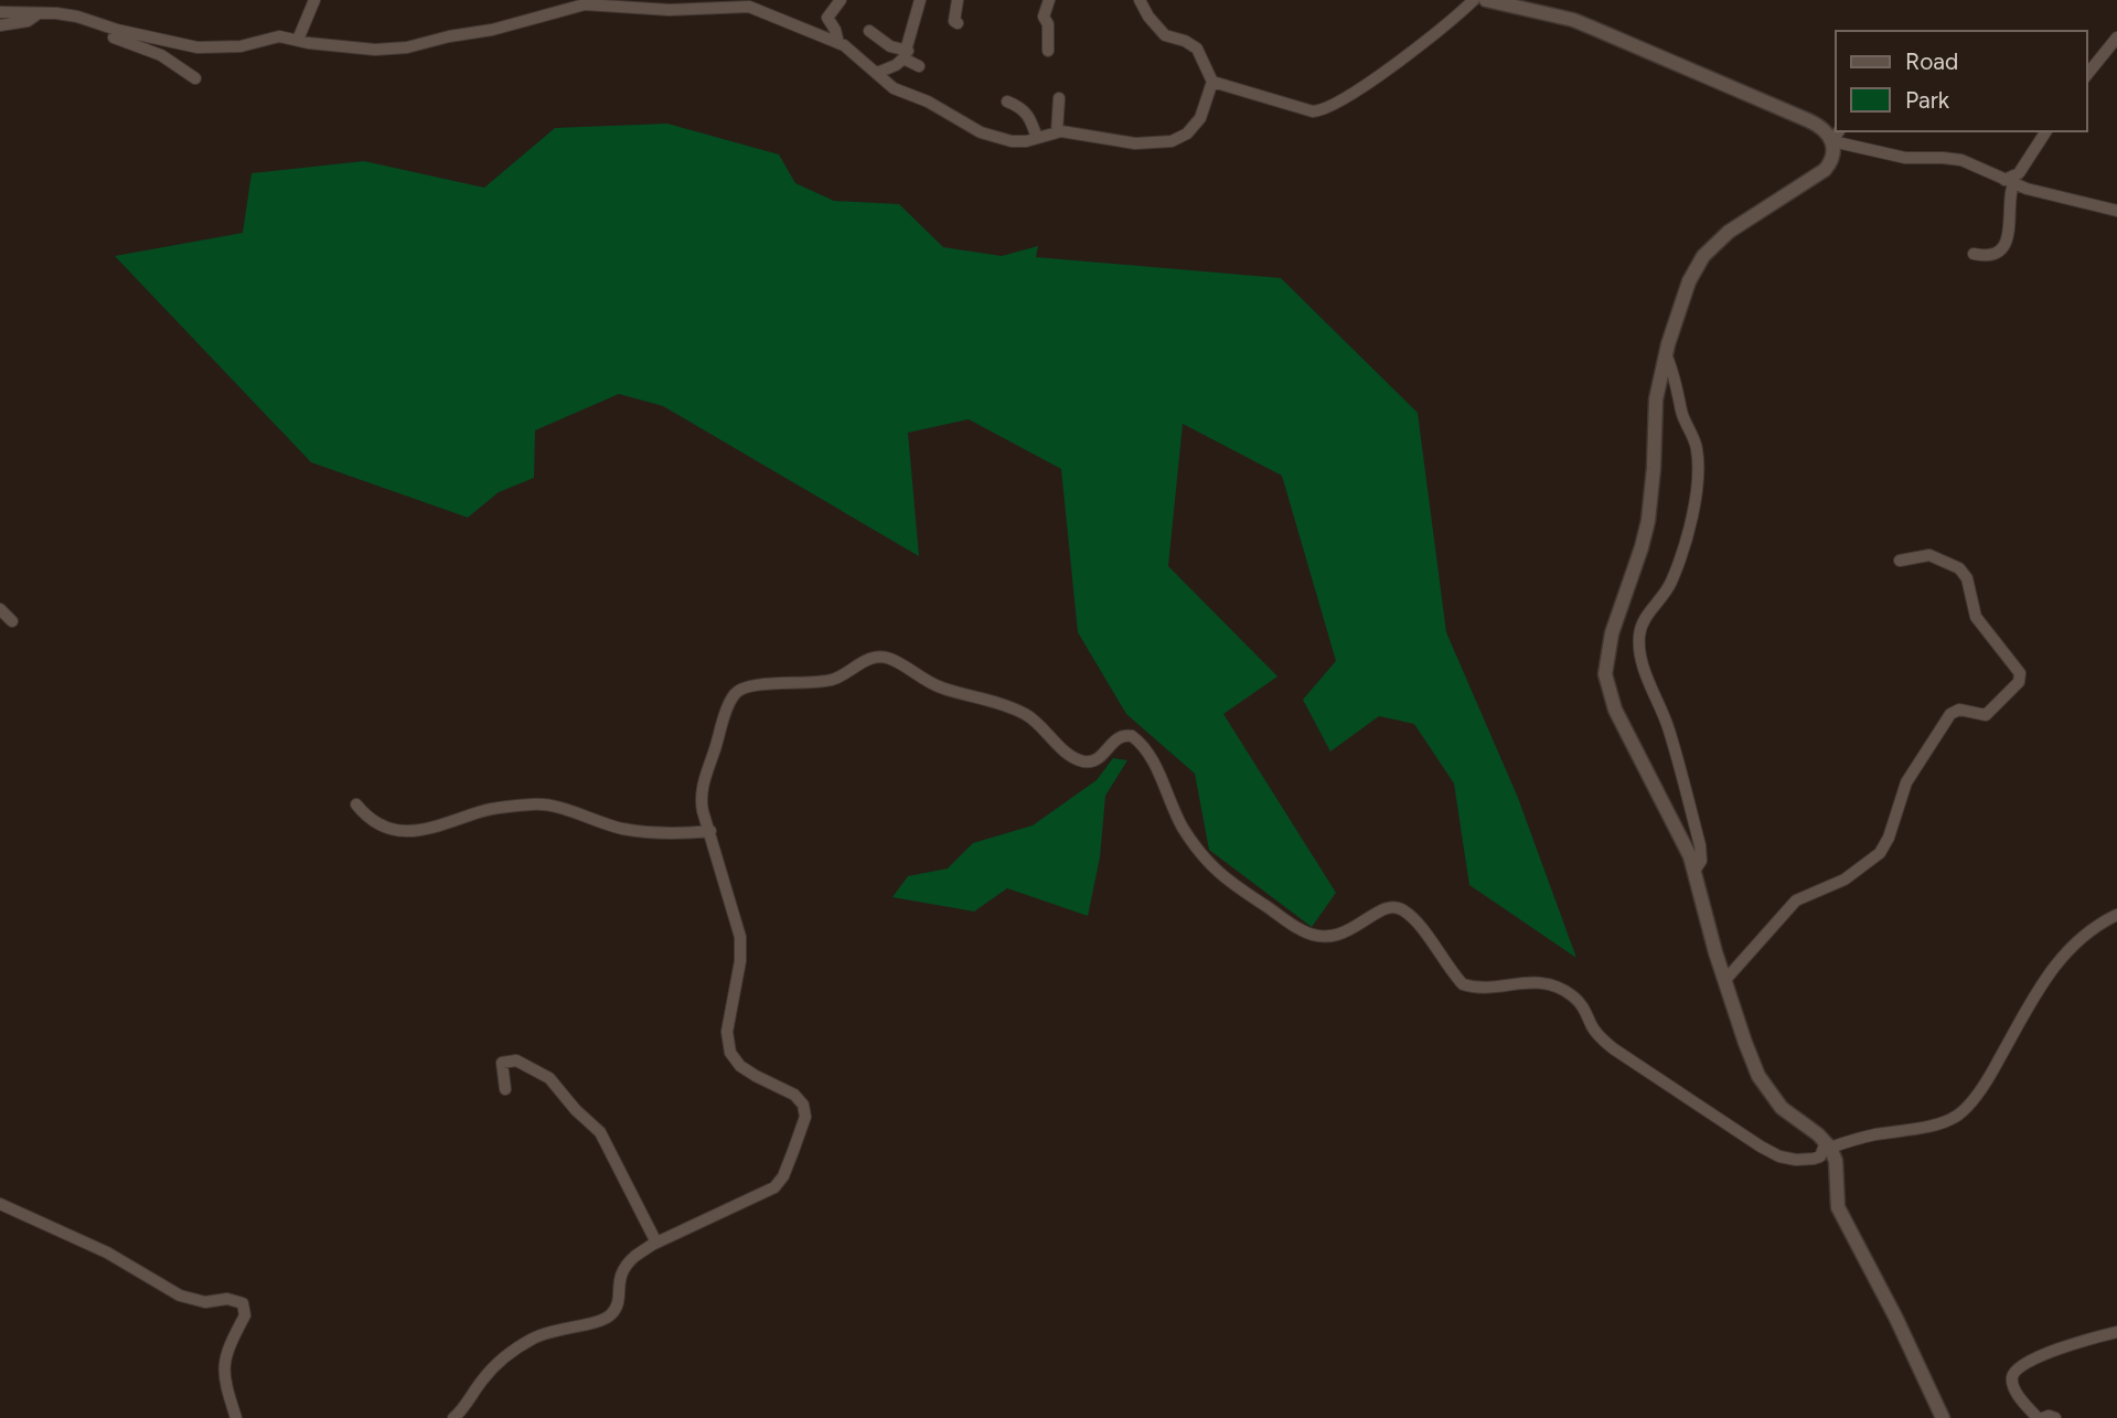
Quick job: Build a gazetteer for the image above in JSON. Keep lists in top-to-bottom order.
{
  "legend": ["Road", "Park"]
}
